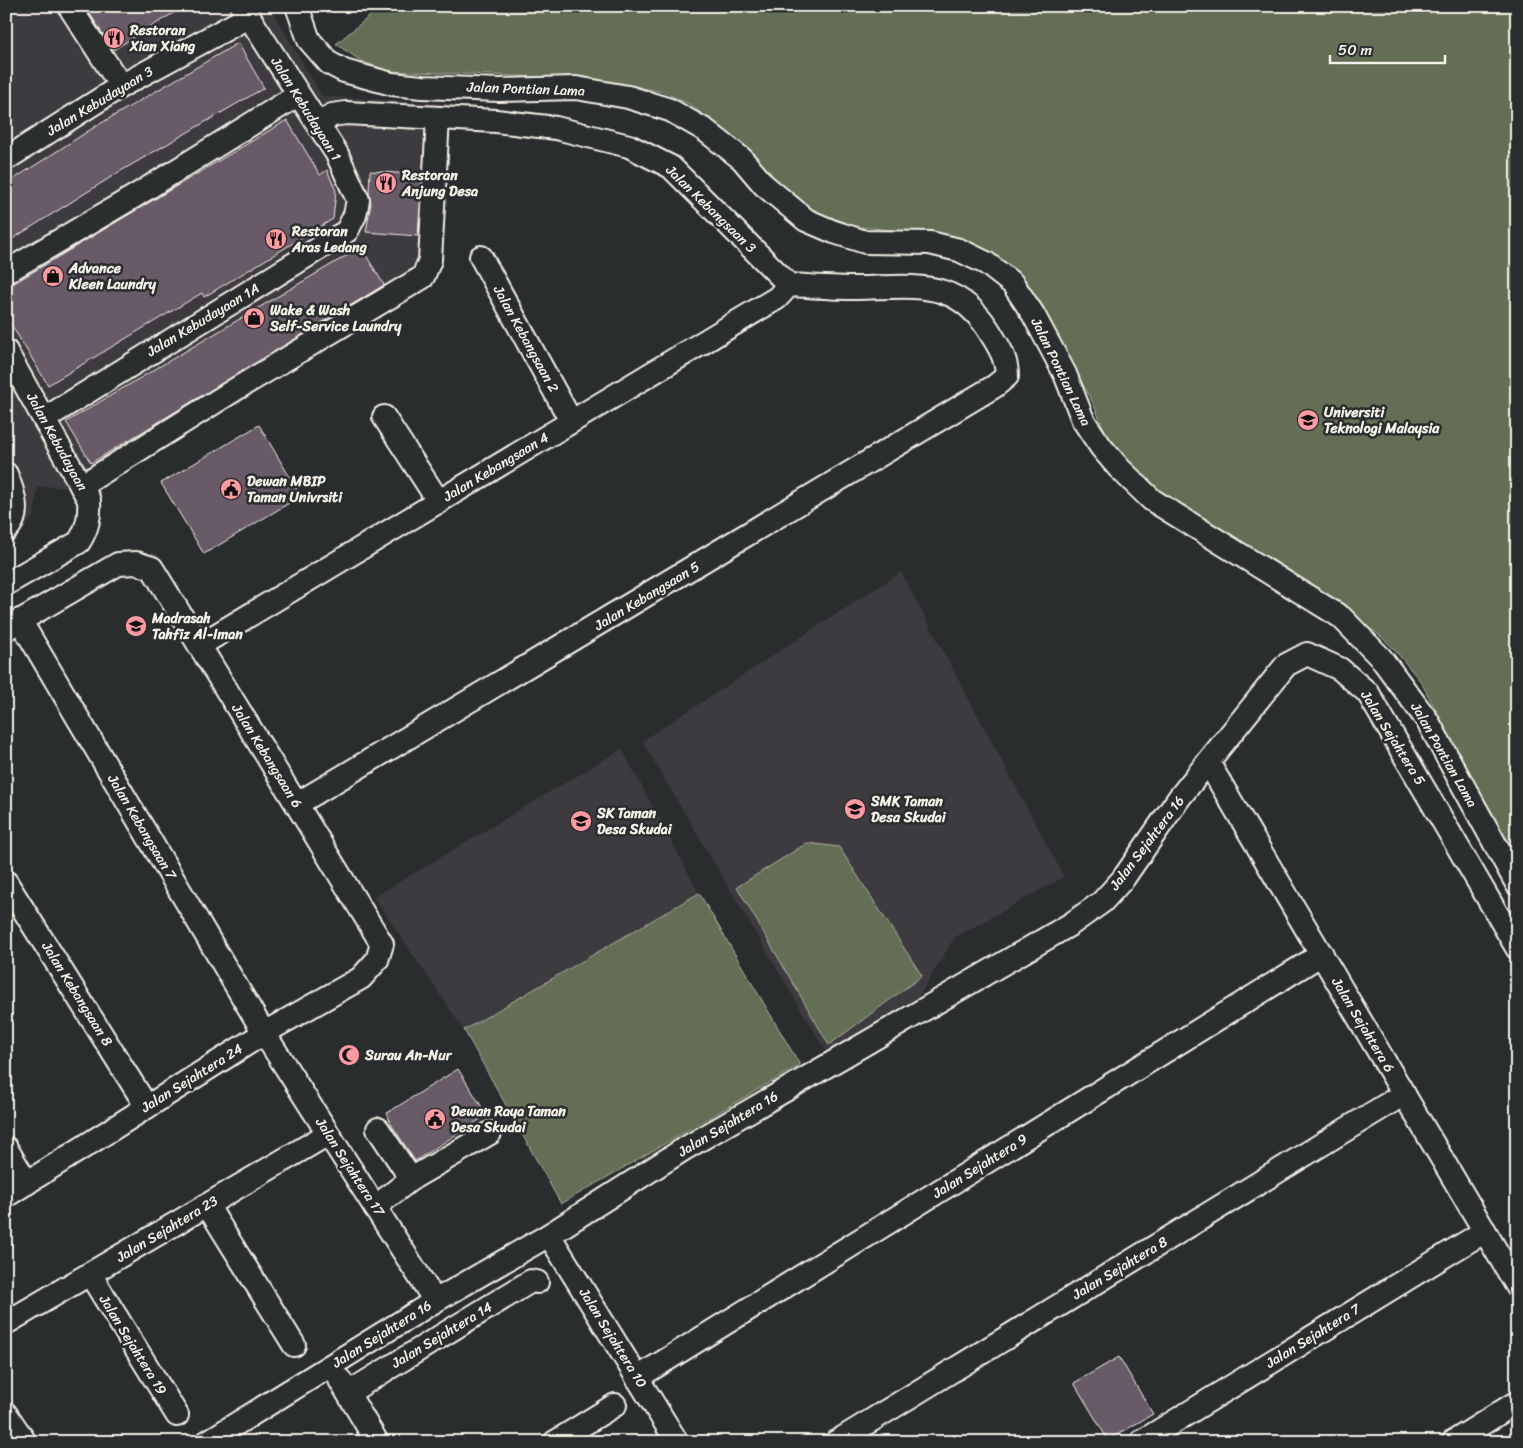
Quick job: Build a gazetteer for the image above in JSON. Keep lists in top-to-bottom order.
{
  "streets": {
    "street": [
      "Jalan Pontian Lama",
      "Jalan Kebudayaan 3",
      "Jalan Kebudayaan 1",
      "Jalan Kebangsaan 3",
      "Jalan Kebudayaan 1A",
      "Jalan Kebangsaan 2",
      "Jalan Kebudayaan",
      "Jalan Kebangsaan 4",
      "Jalan Kebangsaan 5",
      "Jalan Sejahtera 5",
      "Jalan Kebangsaan 6",
      "Jalan Kebangsaan 7",
      "Jalan Sejahtera 16",
      "Jalan Kebangsaan 8",
      "Jalan Sejahtera 6",
      "Jalan Sejahtera 24",
      "Jalan Sejahtera 9",
      "Jalan Sejahtera 17",
      "Jalan Sejahtera 23",
      "Jalan Sejahtera 8",
      "Jalan Sejahtera 14",
      "Jalan Sejahtera 7",
      "Jalan Sejahtera 10",
      "Jalan Sejahtera 19"
    ]
  },
  "crossings": [
    ["Jalan Kebudayaan 3", "Jalan Kebudayaan 1"],
    ["Jalan Kebudayaan 1", "Jalan Kebangsaan 3"],
    ["Jalan Kebudayaan 1", "Jalan Kebudayaan 1A"],
    ["Jalan Kebangsaan 3", "Jalan Kebangsaan 4"],
    ["Jalan Kebangsaan 3", "Jalan Kebangsaan 5"],
    ["Jalan Kebudayaan 1A", "Jalan Kebudayaan"],
    ["Jalan Kebangsaan 2", "Jalan Kebangsaan 4"],
    ["Jalan Kebangsaan 4", "Jalan Kebangsaan 5"],
    ["Jalan Kebangsaan 4", "Jalan Kebangsaan 6"],
    ["Jalan Kebangsaan 5", "Jalan Kebangsaan 6"],
    ["Jalan Sejahtera 5", "Jalan Sejahtera 16"],
    ["Jalan Sejahtera 5", "Jalan Sejahtera 6"],
    ["Jalan Kebangsaan 6", "Jalan Kebangsaan 7"],
    ["Jalan Kebangsaan 6", "Jalan Sejahtera 24"],
    ["Jalan Kebangsaan 7", "Jalan Sejahtera 24"],
    ["Jalan Kebangsaan 7", "Jalan Sejahtera 17"],
    ["Jalan Sejahtera 16", "Jalan Sejahtera 6"],
    ["Jalan Sejahtera 16", "Jalan Sejahtera 17"],
    ["Jalan Sejahtera 16", "Jalan Sejahtera 10"],
    ["Jalan Kebangsaan 8", "Jalan Sejahtera 24"],
    ["Jalan Sejahtera 6", "Jalan Sejahtera 9"],
    ["Jalan Sejahtera 6", "Jalan Sejahtera 8"],
    ["Jalan Sejahtera 6", "Jalan Sejahtera 7"],
    ["Jalan Sejahtera 24", "Jalan Sejahtera 17"],
    ["Jalan Sejahtera 9", "Jalan Sejahtera 10"],
    ["Jalan Sejahtera 17", "Jalan Sejahtera 23"],
    ["Jalan Sejahtera 23", "Jalan Sejahtera 19"]
  ],
  "places": {
    "restaurant": ["Restoran Xian Xiang", "Restoran Anjung Desa", "Restoran Aras Ledang"],
    "shop": ["Advance Kleen Laundry", "Wake & Wash Self-Service Laundry"],
    "school or university": [
      "Universiti Teknologi Malaysia",
      "Madrasah Tahfiz Al-Iman",
      "SMK Taman Desa Skudai",
      "SK Taman Desa Skudai"
    ],
    "public building": ["Dewan MBIP Taman Univrsiti", "Dewan Raya Taman Desa Skudai"],
    "mosque": ["Surau An-Nur"]
  },
  "scale_bar": "50 m"
}
